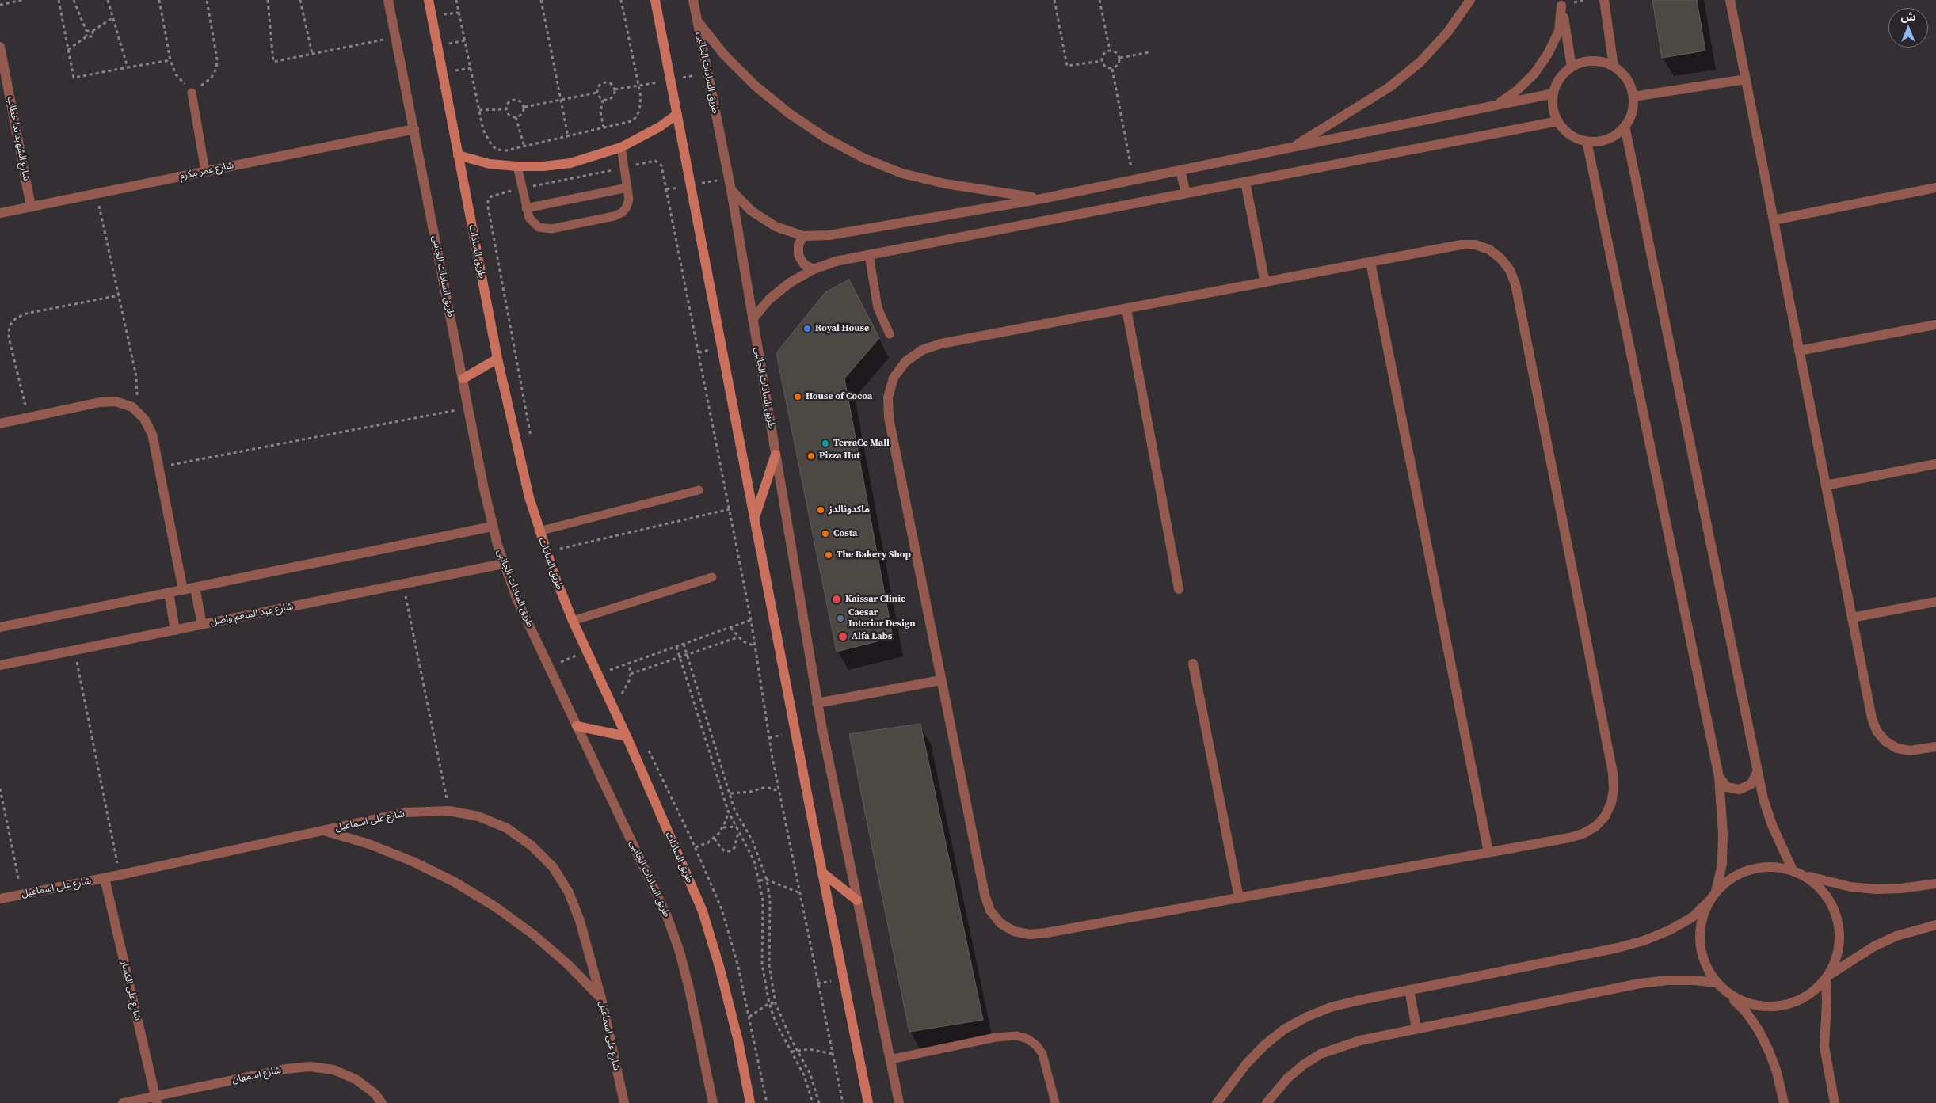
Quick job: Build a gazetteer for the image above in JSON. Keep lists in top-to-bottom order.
{
  "streets": {
    "main road": ["طريق السادات"],
    "street": [
      "طريق السادات الجانبى",
      "شارع الشهيد ندا خطاب",
      "شارع عمر مكرم",
      "شارع عبد المنعم واصل",
      "شارع على اسماعيل",
      "شارع على الكسار",
      "شارع اسمهان"
    ]
  },
  "crossings": [
    ["طريق السادات الجانبى", "شارع عمر مكرم"],
    ["طريق السادات الجانبى", "شارع عبد المنعم واصل"],
    ["شارع الشهيد ندا خطاب", "شارع عمر مكرم"],
    ["شارع على اسماعيل", "شارع على الكسار"],
    ["شارع على الكسار", "شارع اسمهان"]
  ],
  "places": [
    "Royal House",
    "House of Cocoa",
    "TerraCe Mall",
    "Pizza Hut",
    "ماكدونالدز",
    "Costa",
    "The Bakery Shop",
    "Kaissar Clinic",
    "Caesar Interior Design",
    "Alfa Labs"
  ],
  "north": "top"
}
